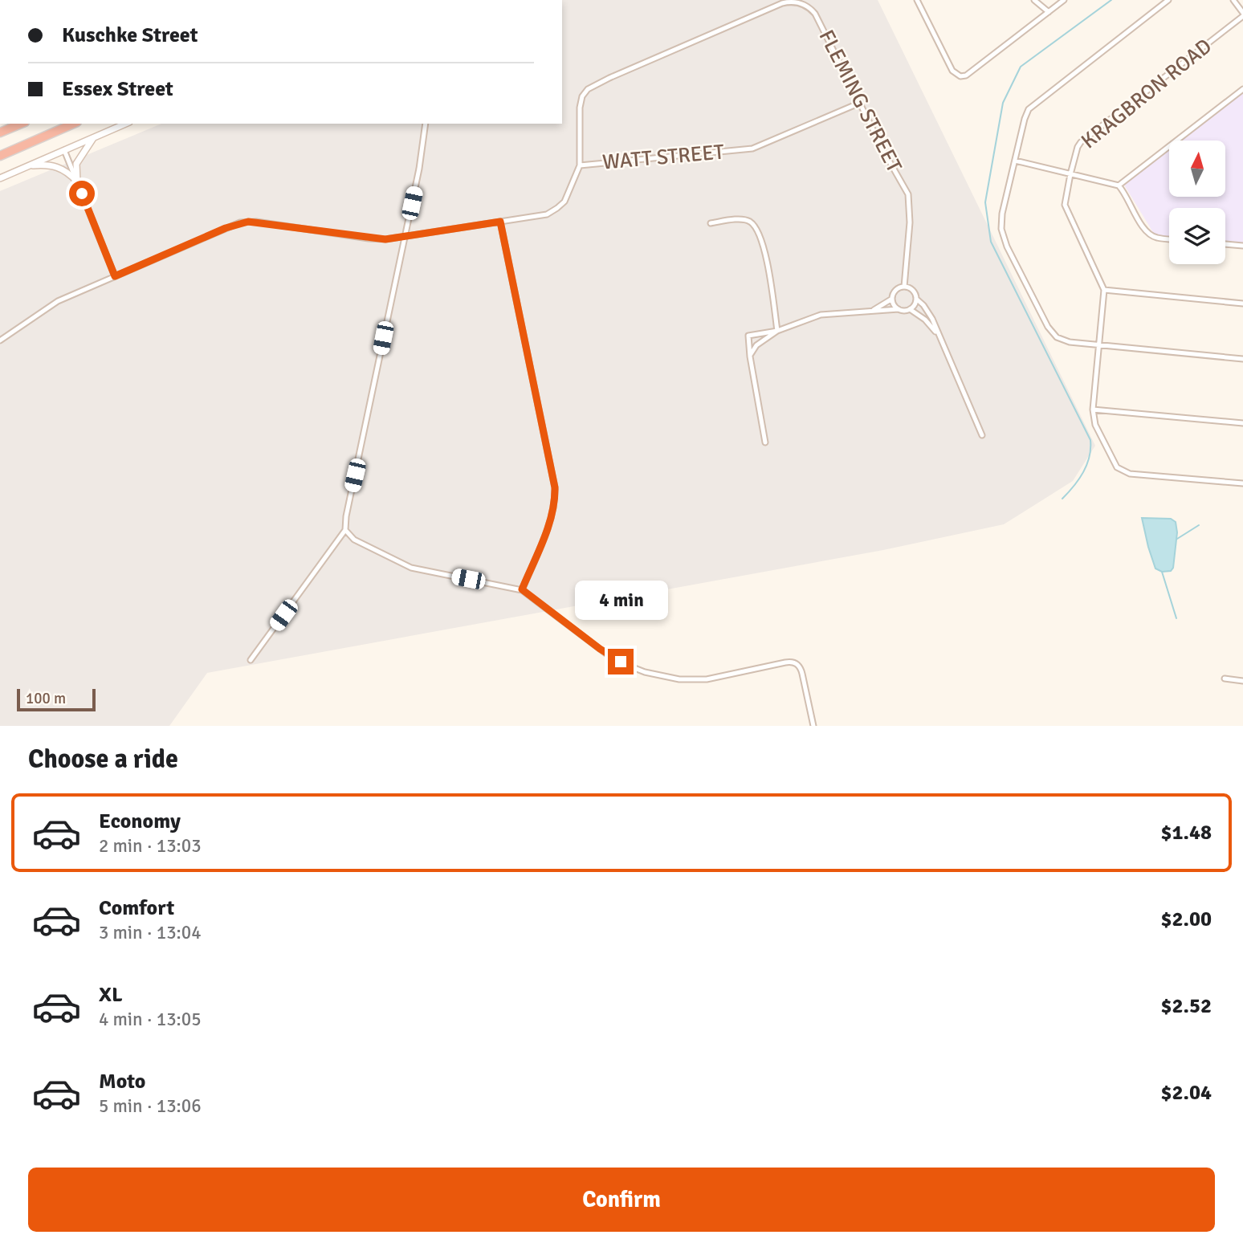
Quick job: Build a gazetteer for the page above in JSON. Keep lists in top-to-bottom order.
{
  "streets": {
    "street": ["KRAGBRON ROAD", "FLEMING STREET", "WATT STREET"]
  },
  "crossings": [
    ["FLEMING STREET", "WATT STREET"]
  ],
  "scale_bar": "100 m",
  "north": "top",
  "page": {
    "banner": ["Kuschke Street", "Essex Street"],
    "bubble": "4 min",
    "scale": "100 m",
    "heading": "Choose a ride",
    "list": [
      {
        "name": "Economy",
        "note": "2 min · 13:03",
        "value": "$1.48"
      },
      {
        "name": "Comfort",
        "note": "3 min · 13:04",
        "value": "$2.00"
      },
      {
        "name": "XL",
        "note": "4 min · 13:05",
        "value": "$2.52"
      },
      {
        "name": "Moto",
        "note": "5 min · 13:06",
        "value": "$2.04"
      }
    ],
    "buttons": "Confirm"
  }
}
